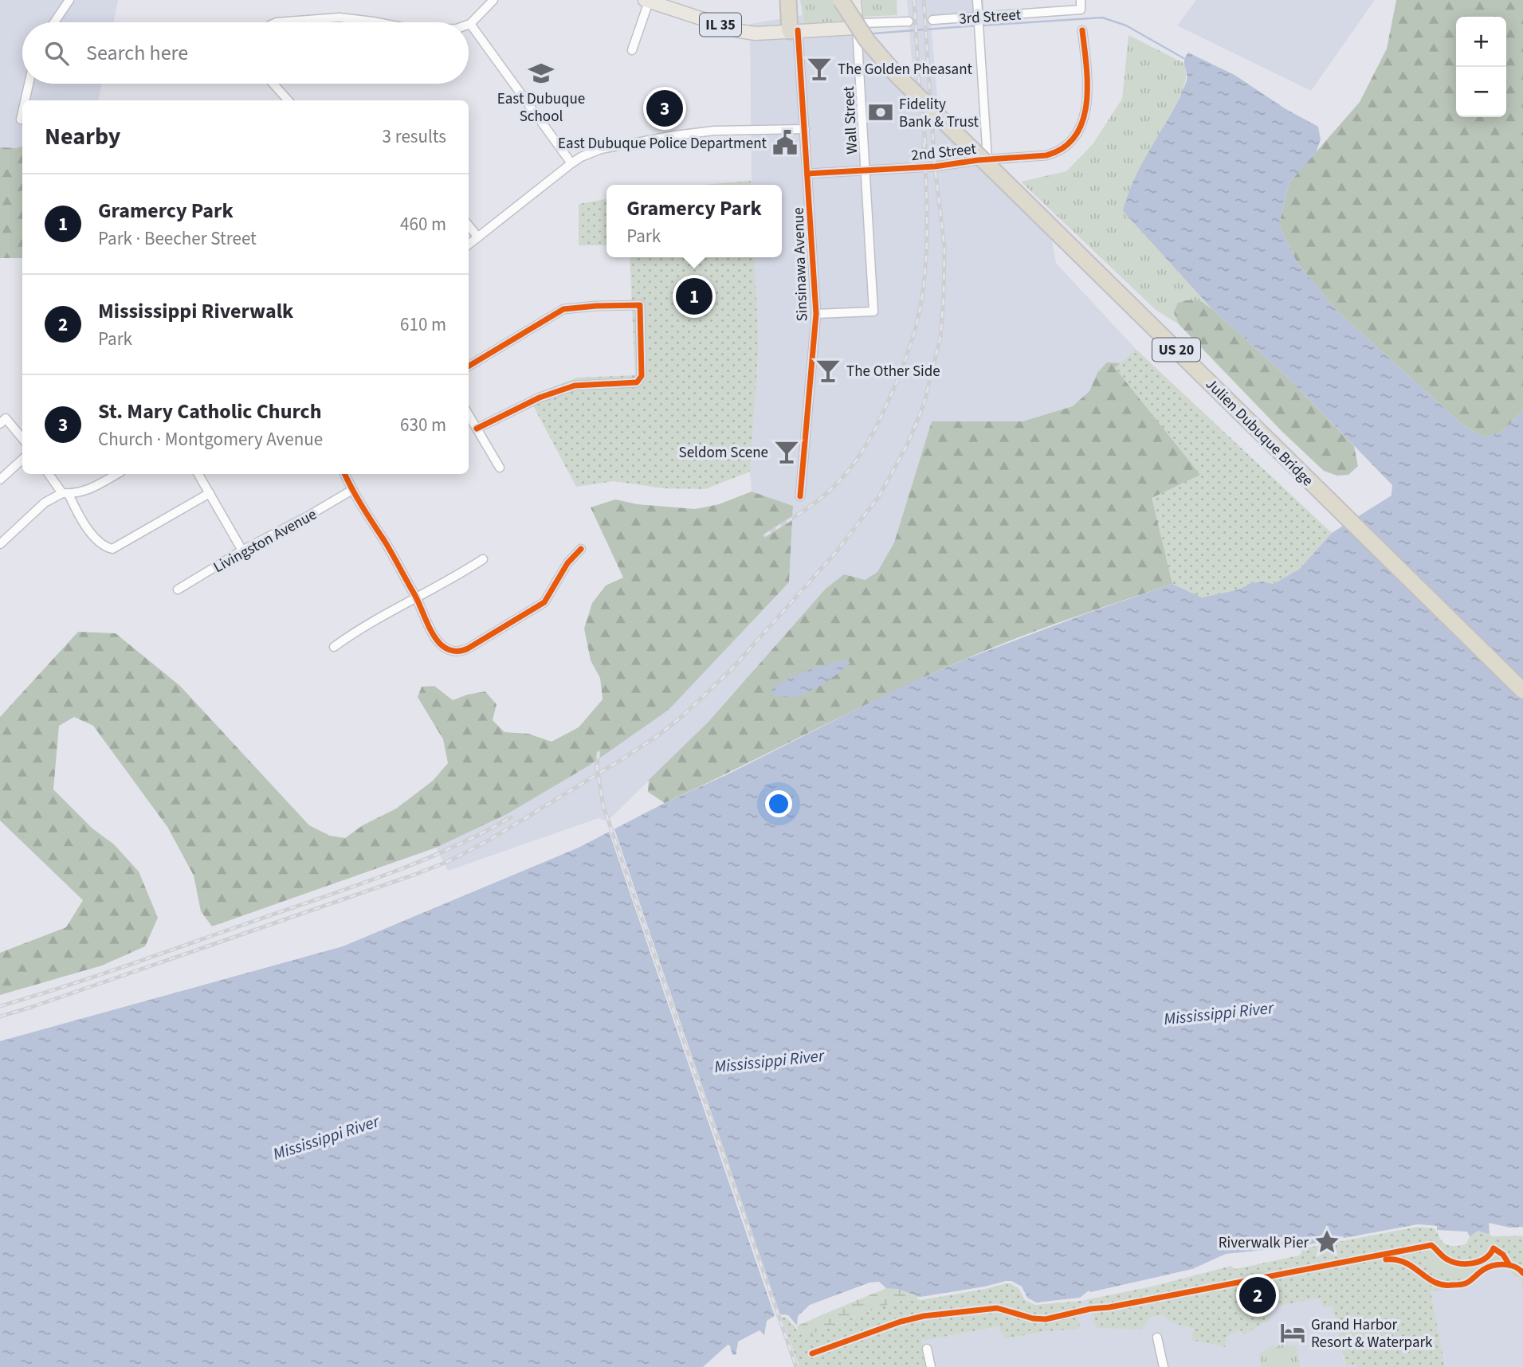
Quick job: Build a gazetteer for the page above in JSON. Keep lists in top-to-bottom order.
{
  "streets": {
    "highway": ["US 20", "Julien Dubuque Bridge"],
    "main road": ["IL 35", "Wall Street"],
    "street": [
      "3rd Street",
      "2nd Street",
      "Sinsinawa Avenue",
      "Livingston Avenue"
    ]
  },
  "crossings": [
    ["IL 35", "Wall Street"],
    ["IL 35", "Sinsinawa Avenue"],
    ["Wall Street", "2nd Street"],
    ["Wall Street", "Sinsinawa Avenue"],
    ["2nd Street", "Sinsinawa Avenue"]
  ],
  "water": ["Mississippi River"],
  "places": {
    "bar": ["The Golden Pheasant", "The Other Side", "Seldom Scene"],
    "school or university": ["East Dubuque School"],
    "bank": ["Fidelity Bank & Trust"],
    "public building": ["East Dubuque Police Department"],
    "place": ["Riverwalk Pier"],
    "hotel": ["Grand Harbor Resort & Waterpark"]
  },
  "page": {
    "map_buttons": ["+", "−"],
    "search": "Search here",
    "pins": ["3", "1", "2"],
    "heading": ["Nearby", "3 results"],
    "list": [
      {
        "mark": "1",
        "name": "Gramercy Park",
        "note": "Park · Beecher Street",
        "value": "460 m"
      },
      {
        "mark": "2",
        "name": "Mississippi Riverwalk",
        "note": "Park",
        "value": "610 m"
      },
      {
        "mark": "3",
        "name": "St. Mary Catholic Church",
        "note": "Church · Montgomery Avenue",
        "value": "630 m"
      }
    ],
    "popup": ["Gramercy Park", "Park"]
  }
}
